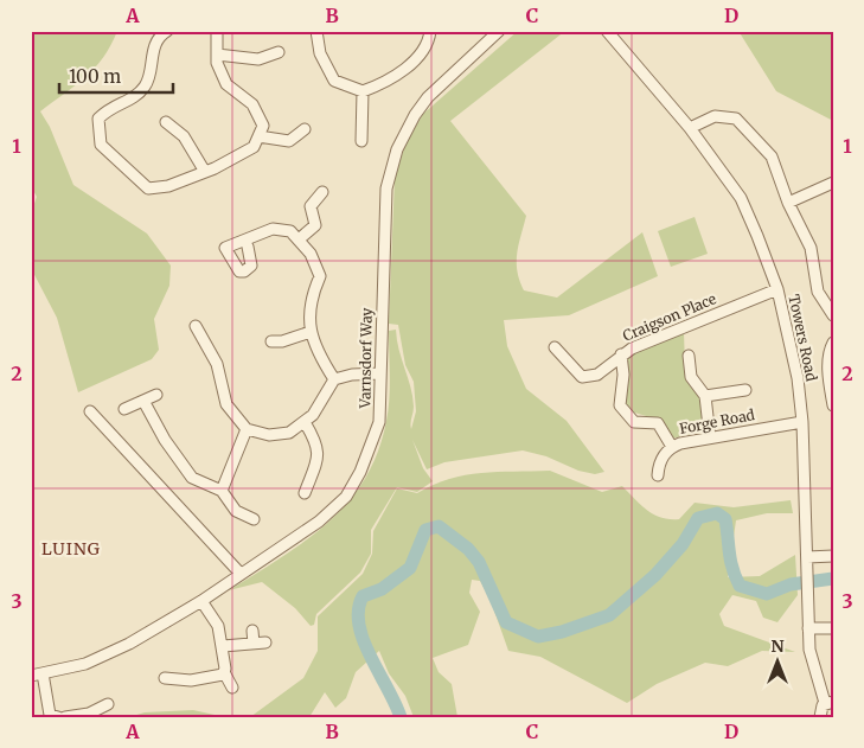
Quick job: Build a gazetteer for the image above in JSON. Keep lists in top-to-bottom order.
{
  "streets": {
    "street": [
      "Craigson Place",
      "Towers Road",
      "Varnsdorf Way",
      "Forge Road"
    ]
  },
  "crossings": [
    ["Craigson Place", "Towers Road"],
    ["Towers Road", "Forge Road"]
  ],
  "districts": ["LUING"],
  "scale_bar": "100 m",
  "north": "top",
  "grid": {
    "columns": [
      "A",
      "B",
      "C",
      "D"
    ],
    "rows": ["1", "2", "3"]
  }
}
